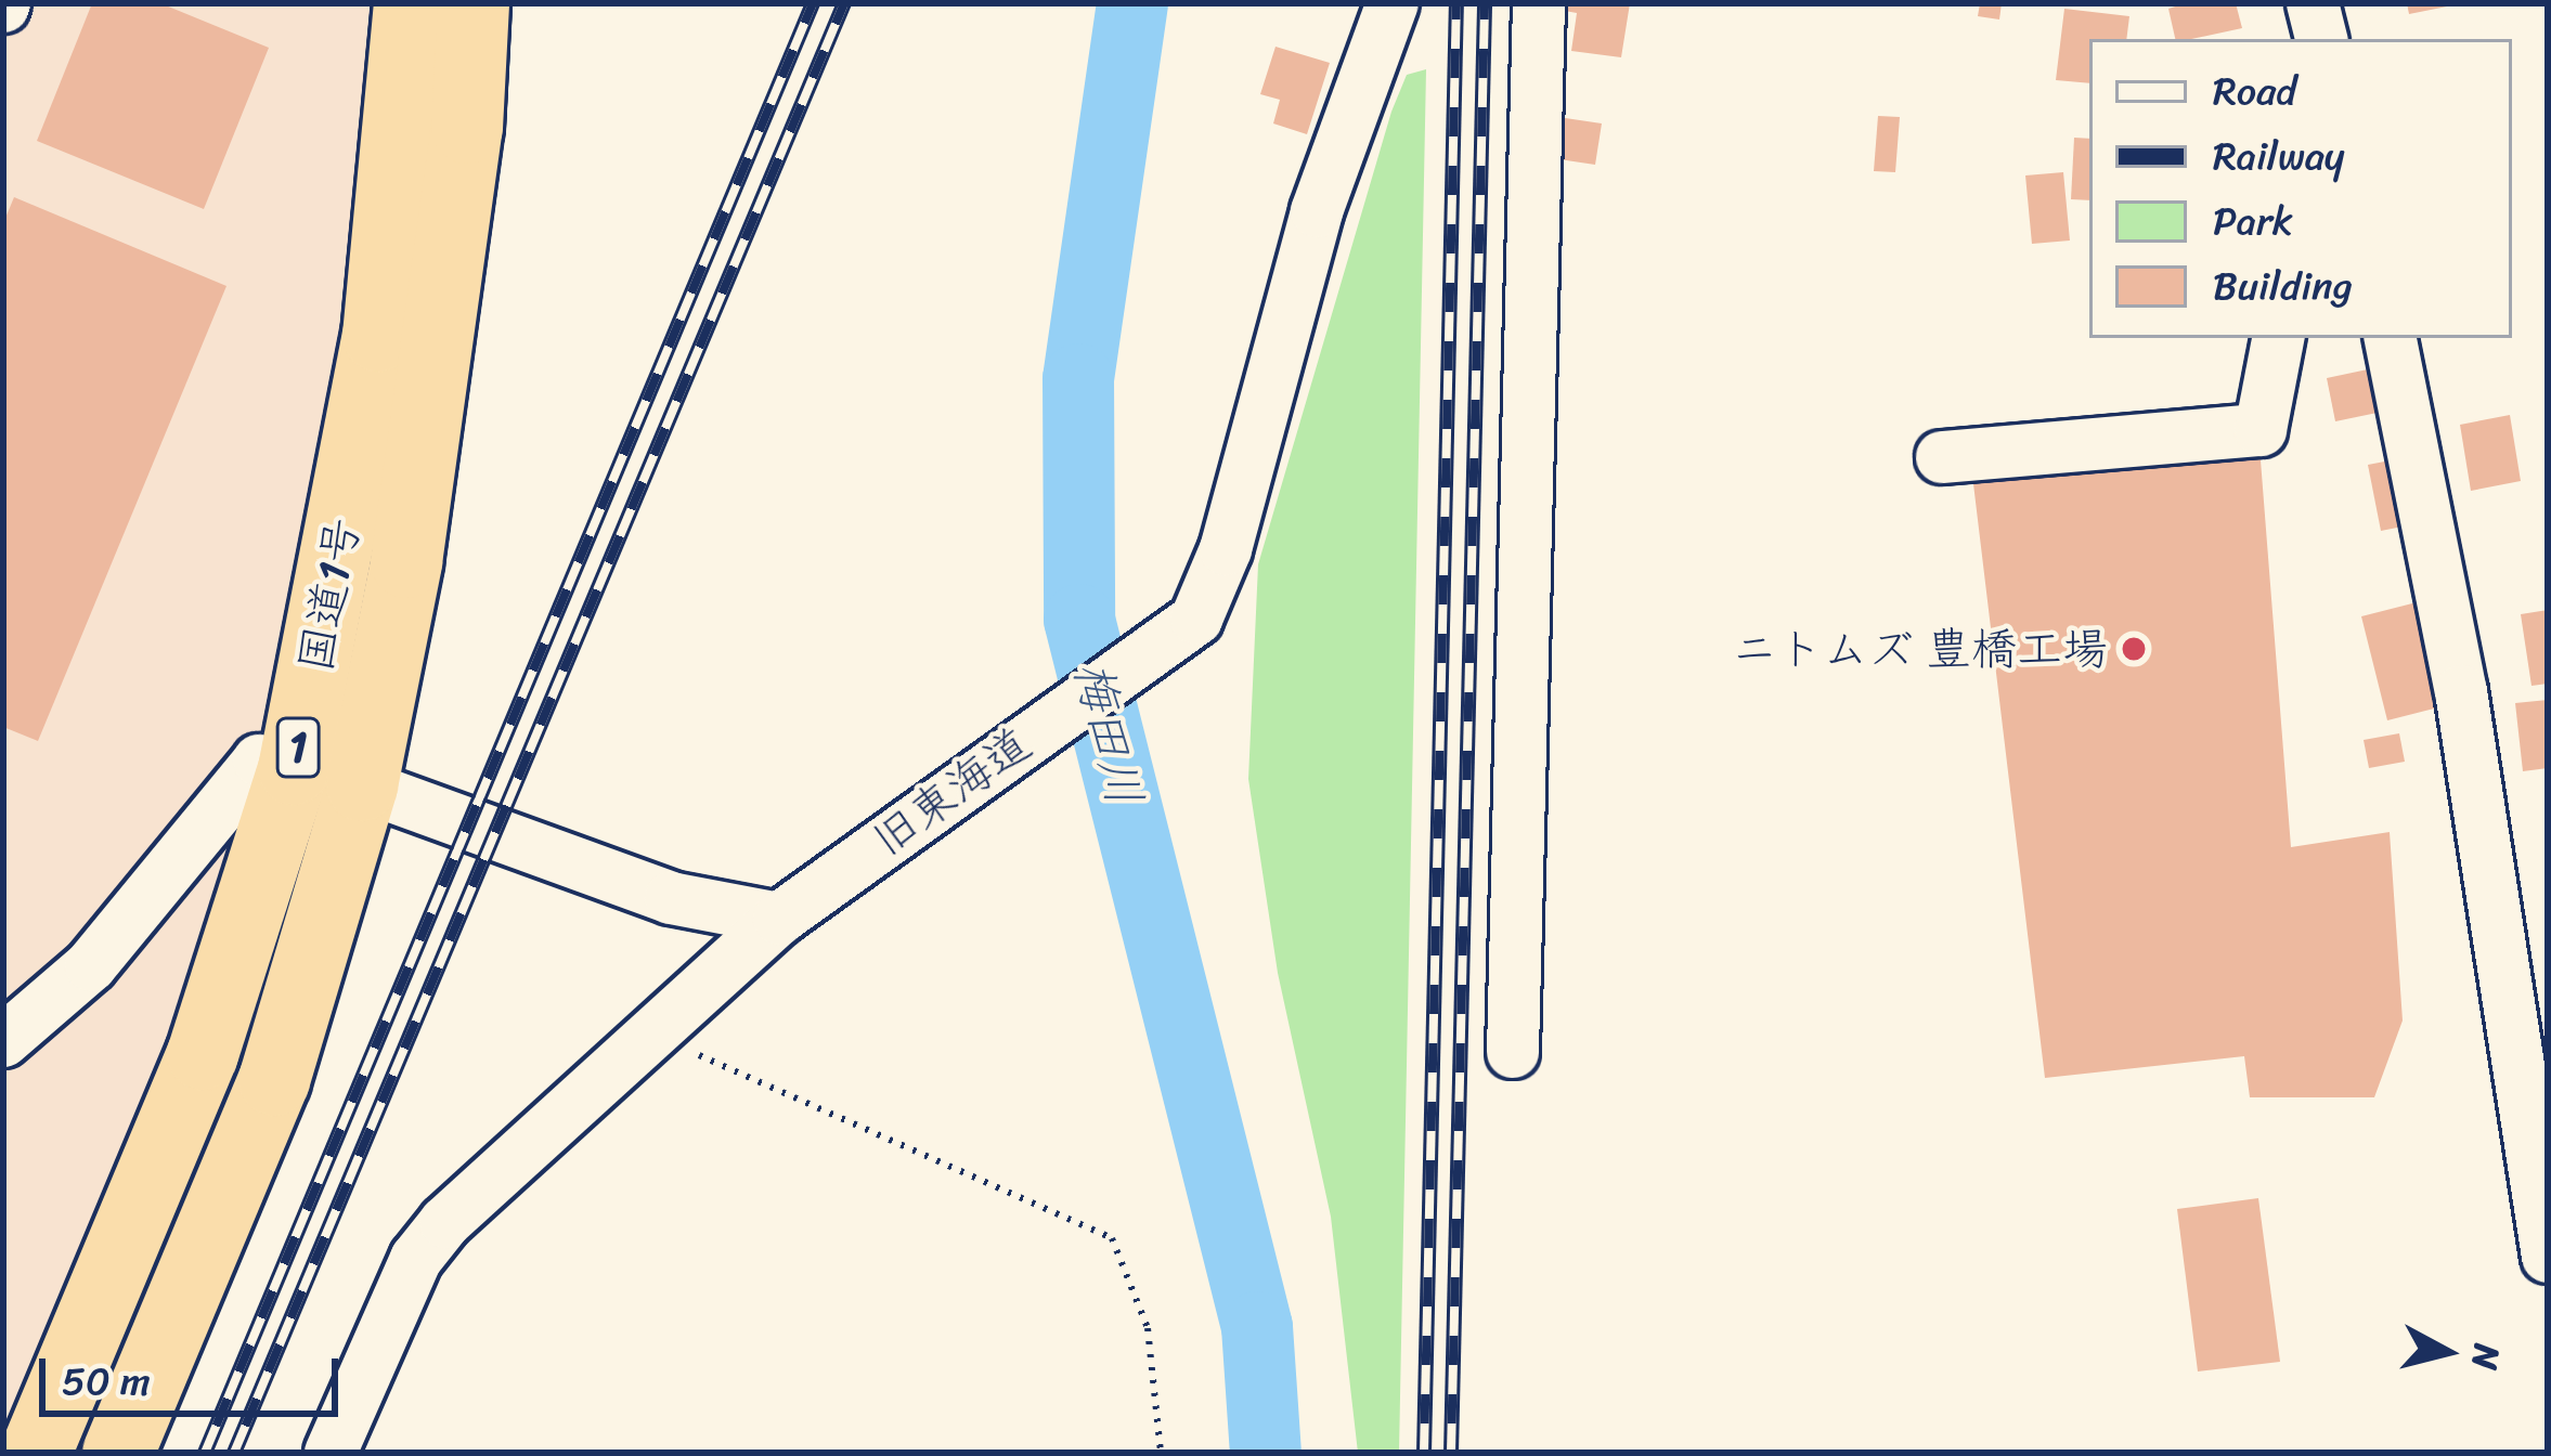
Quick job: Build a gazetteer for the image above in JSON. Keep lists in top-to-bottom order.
{
  "streets": {
    "highway": ["国道1号", "1"],
    "street": ["旧東海道"]
  },
  "water": ["梅田川"],
  "places": ["ニトムズ 豊橋工場"],
  "legend": [
    "Road",
    "Railway",
    "Park",
    "Building"
  ],
  "scale_bar": "50 m",
  "north": "right"
}
